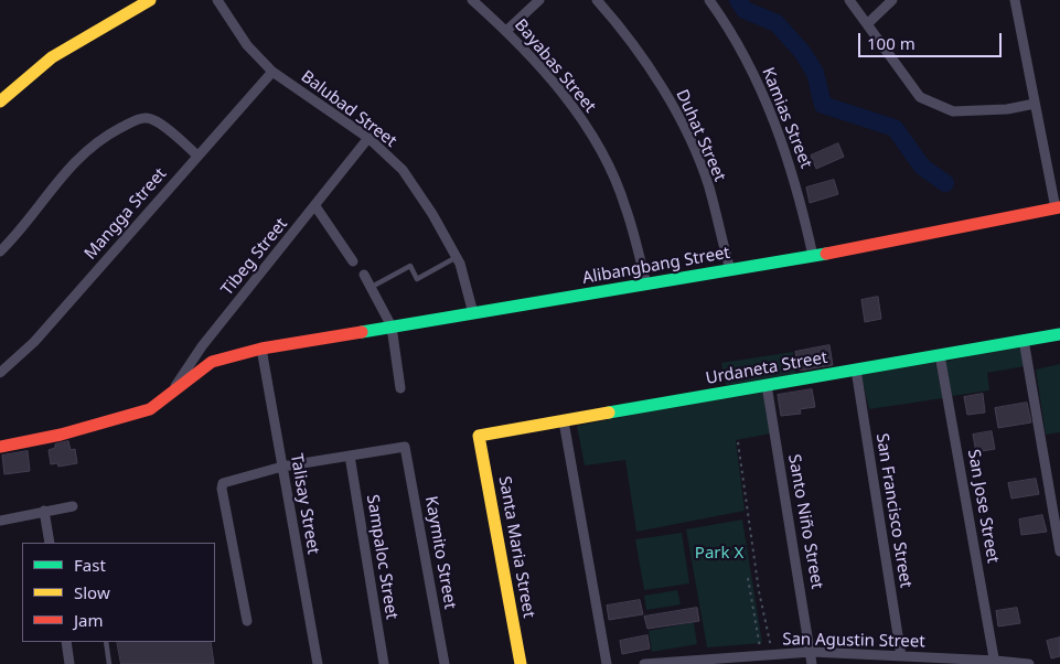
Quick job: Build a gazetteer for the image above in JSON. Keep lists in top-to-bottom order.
{
  "streets": {
    "street": [
      "Bayabas Street",
      "Balubad Street",
      "Kamias Street",
      "Duhat Street",
      "Mangga Street",
      "Tibeg Street",
      "Alibangbang Street",
      "Urdaneta Street",
      "Talisay Street",
      "San Jose Street",
      "San Francisco Street",
      "Santo Niño Street",
      "Santa Maria Street",
      "Kaymito Street",
      "Sampaloc Street",
      "San Agustin Street"
    ]
  },
  "crossings": [
    ["Bayabas Street", "Alibangbang Street"],
    ["Balubad Street", "Mangga Street"],
    ["Balubad Street", "Tibeg Street"],
    ["Balubad Street", "Alibangbang Street"],
    ["Kamias Street", "Alibangbang Street"],
    ["Duhat Street", "Alibangbang Street"],
    ["Tibeg Street", "Alibangbang Street"],
    ["Alibangbang Street", "Talisay Street"],
    ["Urdaneta Street", "San Jose Street"],
    ["Urdaneta Street", "San Francisco Street"],
    ["Urdaneta Street", "Santo Niño Street"],
    ["Urdaneta Street", "Santa Maria Street"],
    ["San Jose Street", "San Agustin Street"],
    ["San Francisco Street", "San Agustin Street"],
    ["Santo Niño Street", "San Agustin Street"],
    ["Kaymito Street", "Sampaloc Street"]
  ],
  "parks": ["Park X"],
  "legend": ["Fast", "Slow", "Jam"],
  "scale_bar": "100 m"
}
